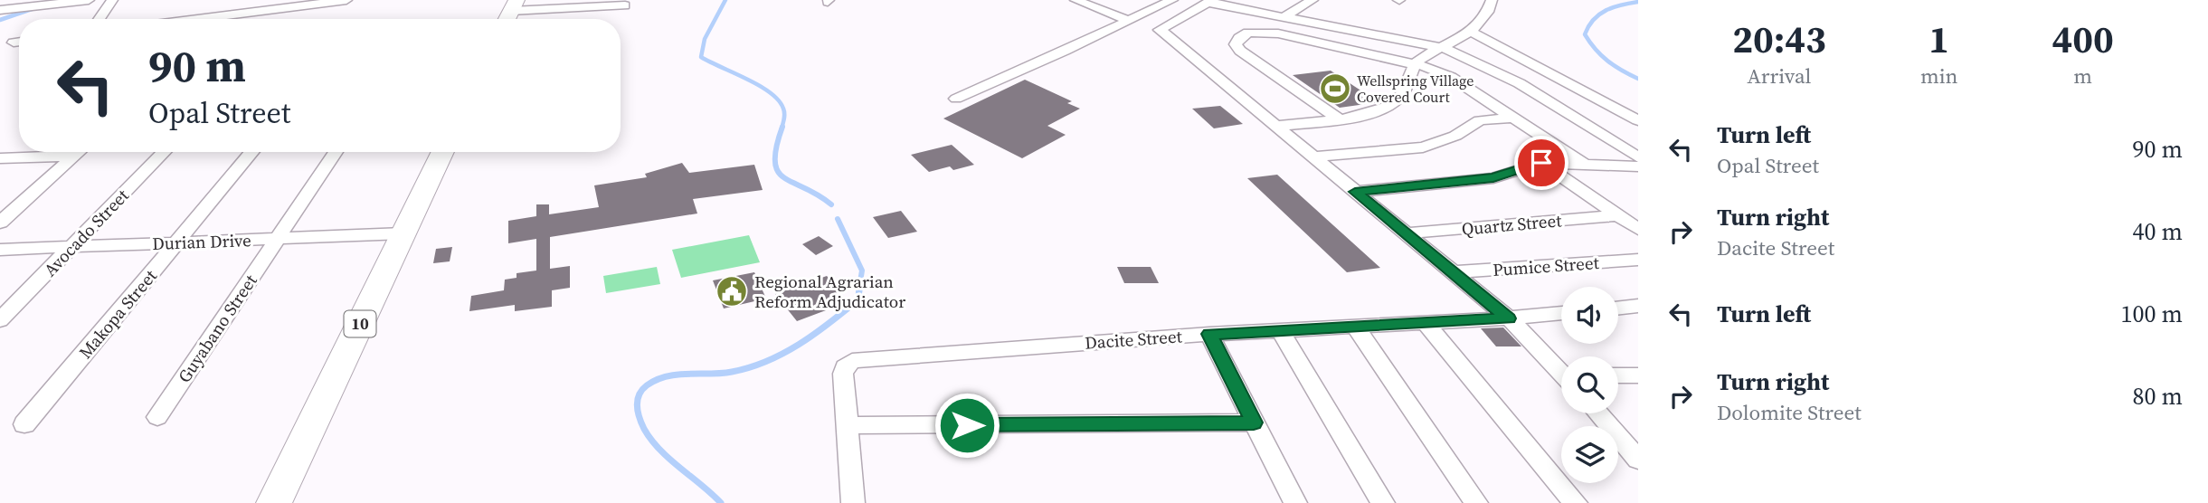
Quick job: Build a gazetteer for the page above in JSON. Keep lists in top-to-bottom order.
{
  "streets": {
    "highway": ["10"],
    "street": [
      "Quartz Street",
      "Avocado Street",
      "Durian Drive",
      "Pumice Street",
      "Makopa Street",
      "Guyabano Street",
      "Dacite Street"
    ]
  },
  "crossings": [
    ["Avocado Street", "Durian Drive"],
    ["Durian Drive", "Makopa Street"],
    ["Durian Drive", "10"],
    ["Durian Drive", "Guyabano Street"]
  ],
  "places": {
    "sports": ["Wellspring Village Covered Court"],
    "public building": ["Regional Agrarian Reform Adjudicator"]
  },
  "page": {
    "eta": [
      "20:43",
      "Arrival",
      "1",
      "min",
      "400",
      "m"
    ],
    "turn": ["90 m", "Opal Street"],
    "list": [
      {
        "name": "Turn left",
        "note": "Opal Street",
        "value": "90 m"
      },
      {
        "name": "Turn right",
        "note": "Dacite Street",
        "value": "40 m"
      },
      {
        "name": "Turn left",
        "value": "100 m"
      },
      {
        "name": "Turn right",
        "note": "Dolomite Street",
        "value": "80 m"
      }
    ]
  }
}
